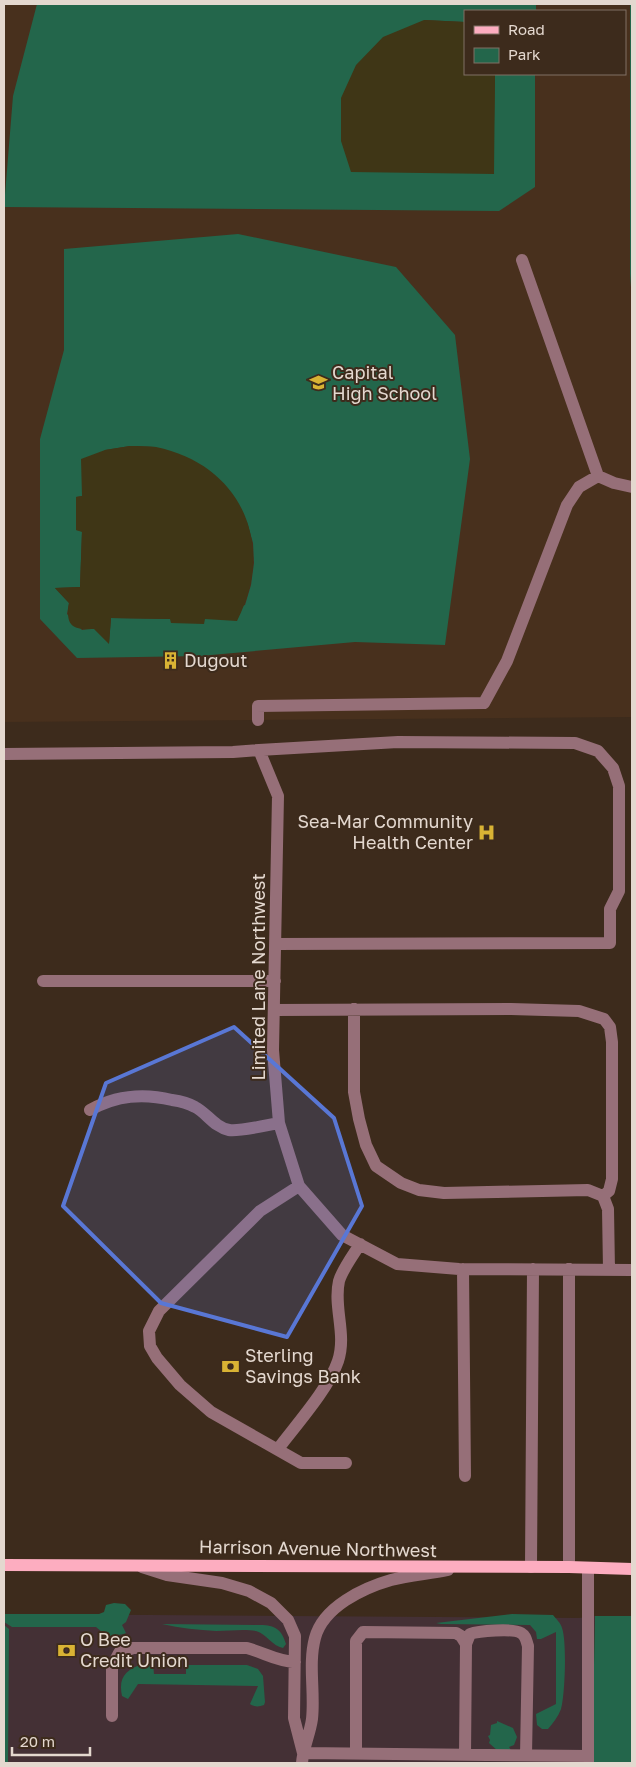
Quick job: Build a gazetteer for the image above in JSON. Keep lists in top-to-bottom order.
{
  "streets": {
    "main road": ["Harrison Avenue Northwest"],
    "street": ["Limited Lane Northwest"]
  },
  "places": {
    "school or university": ["Capital High School"],
    "building": ["Dugout"],
    "hospital": ["Sea-Mar Community Health Center"],
    "bank": ["Sterling Savings Bank", "O Bee Credit Union"]
  },
  "legend": ["Road", "Park"],
  "scale_bar": "20 m"
}
